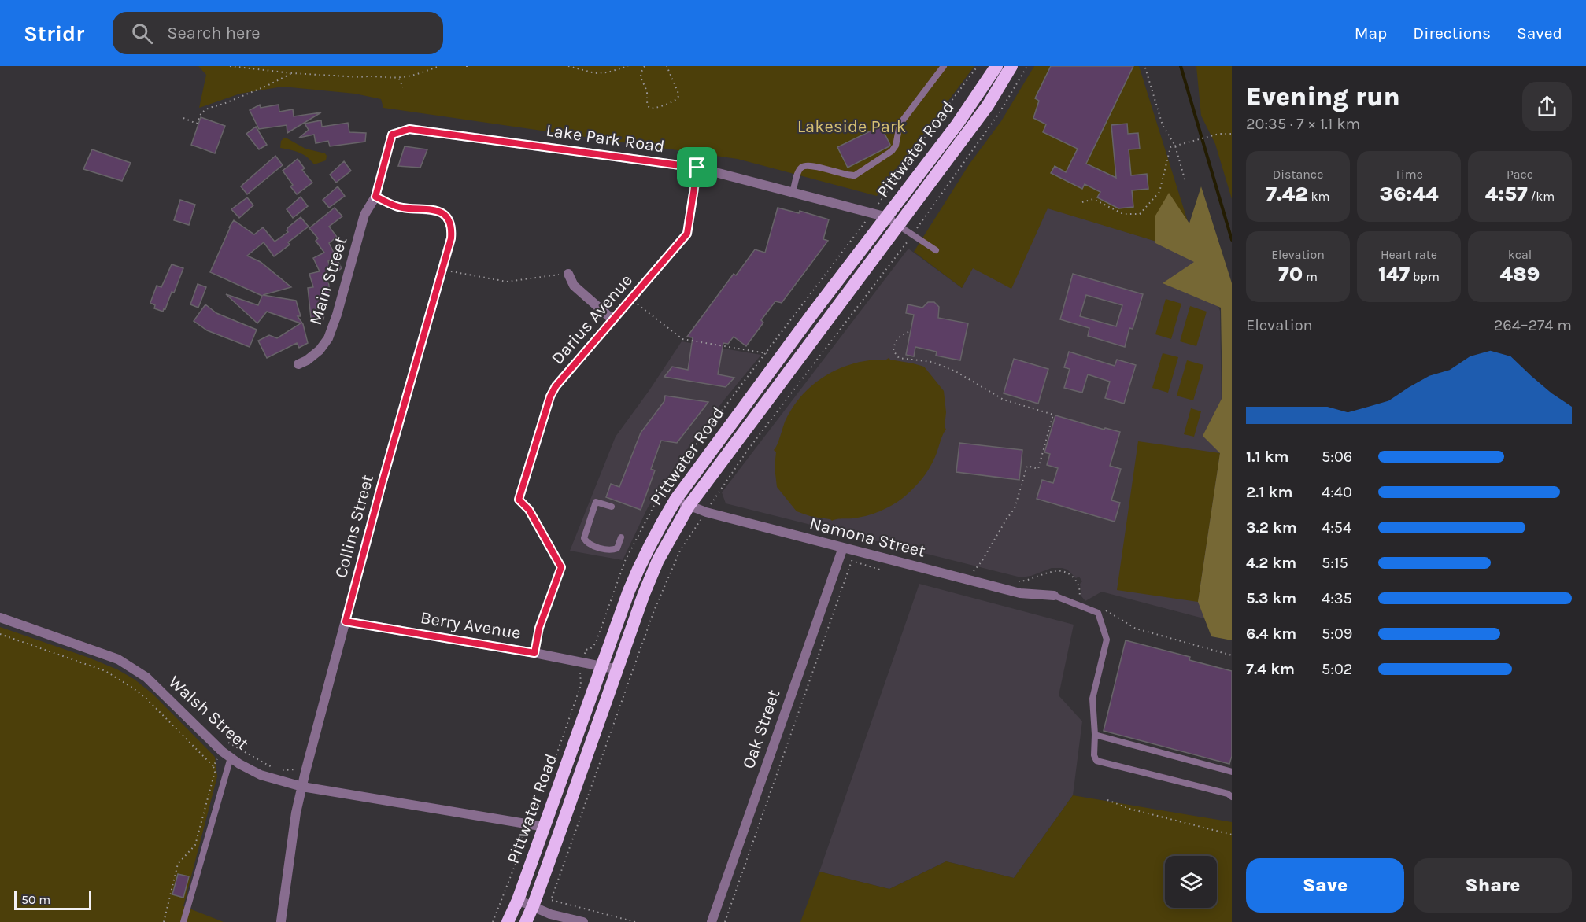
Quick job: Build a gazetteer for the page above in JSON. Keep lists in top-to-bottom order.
{
  "streets": {
    "highway": ["Pittwater Road"],
    "street": [
      "Lake Park Road",
      "Main Street",
      "Darius Avenue",
      "Collins Street",
      "Namona Street",
      "Berry Avenue",
      "Walsh Street",
      "Oak Street"
    ]
  },
  "crossings": [
    ["Lake Park Road", "Pittwater Road"],
    ["Lake Park Road", "Main Street"],
    ["Lake Park Road", "Darius Avenue"],
    ["Lake Park Road", "Collins Street"],
    ["Pittwater Road", "Namona Street"],
    ["Pittwater Road", "Berry Avenue"],
    ["Pittwater Road", "Walsh Street"],
    ["Main Street", "Collins Street"],
    ["Collins Street", "Berry Avenue"],
    ["Collins Street", "Walsh Street"],
    ["Namona Street", "Oak Street"]
  ],
  "parks": ["Lakeside Park"],
  "scale_bar": "50 m",
  "page": {
    "header": "Stridr",
    "search": "Search here",
    "nav": ["Map", "Directions", "Saved"],
    "heading": ["Evening run", "20:35 · 7 × 1.1 km"],
    "stats": [
      ["Distance", "7.42 km"],
      ["Time", "36:44"],
      ["Pace", "4:57 /km"],
      ["Elevation", "70 m"],
      ["Heart rate", "147 bpm"],
      ["kcal", "489"]
    ],
    "chart": ["Elevation", "264–274 m"],
    "list": [
      {
        "name": "1.1 km",
        "note": "5:06"
      },
      {
        "name": "2.1 km",
        "note": "4:40"
      },
      {
        "name": "3.2 km",
        "note": "4:54"
      },
      {
        "name": "4.2 km",
        "note": "5:15"
      },
      {
        "name": "5.3 km",
        "note": "4:35"
      },
      {
        "name": "6.4 km",
        "note": "5:09"
      },
      {
        "name": "7.4 km",
        "note": "5:02"
      }
    ],
    "buttons": ["Save", "Share"],
    "scale": "50 m"
  }
}
